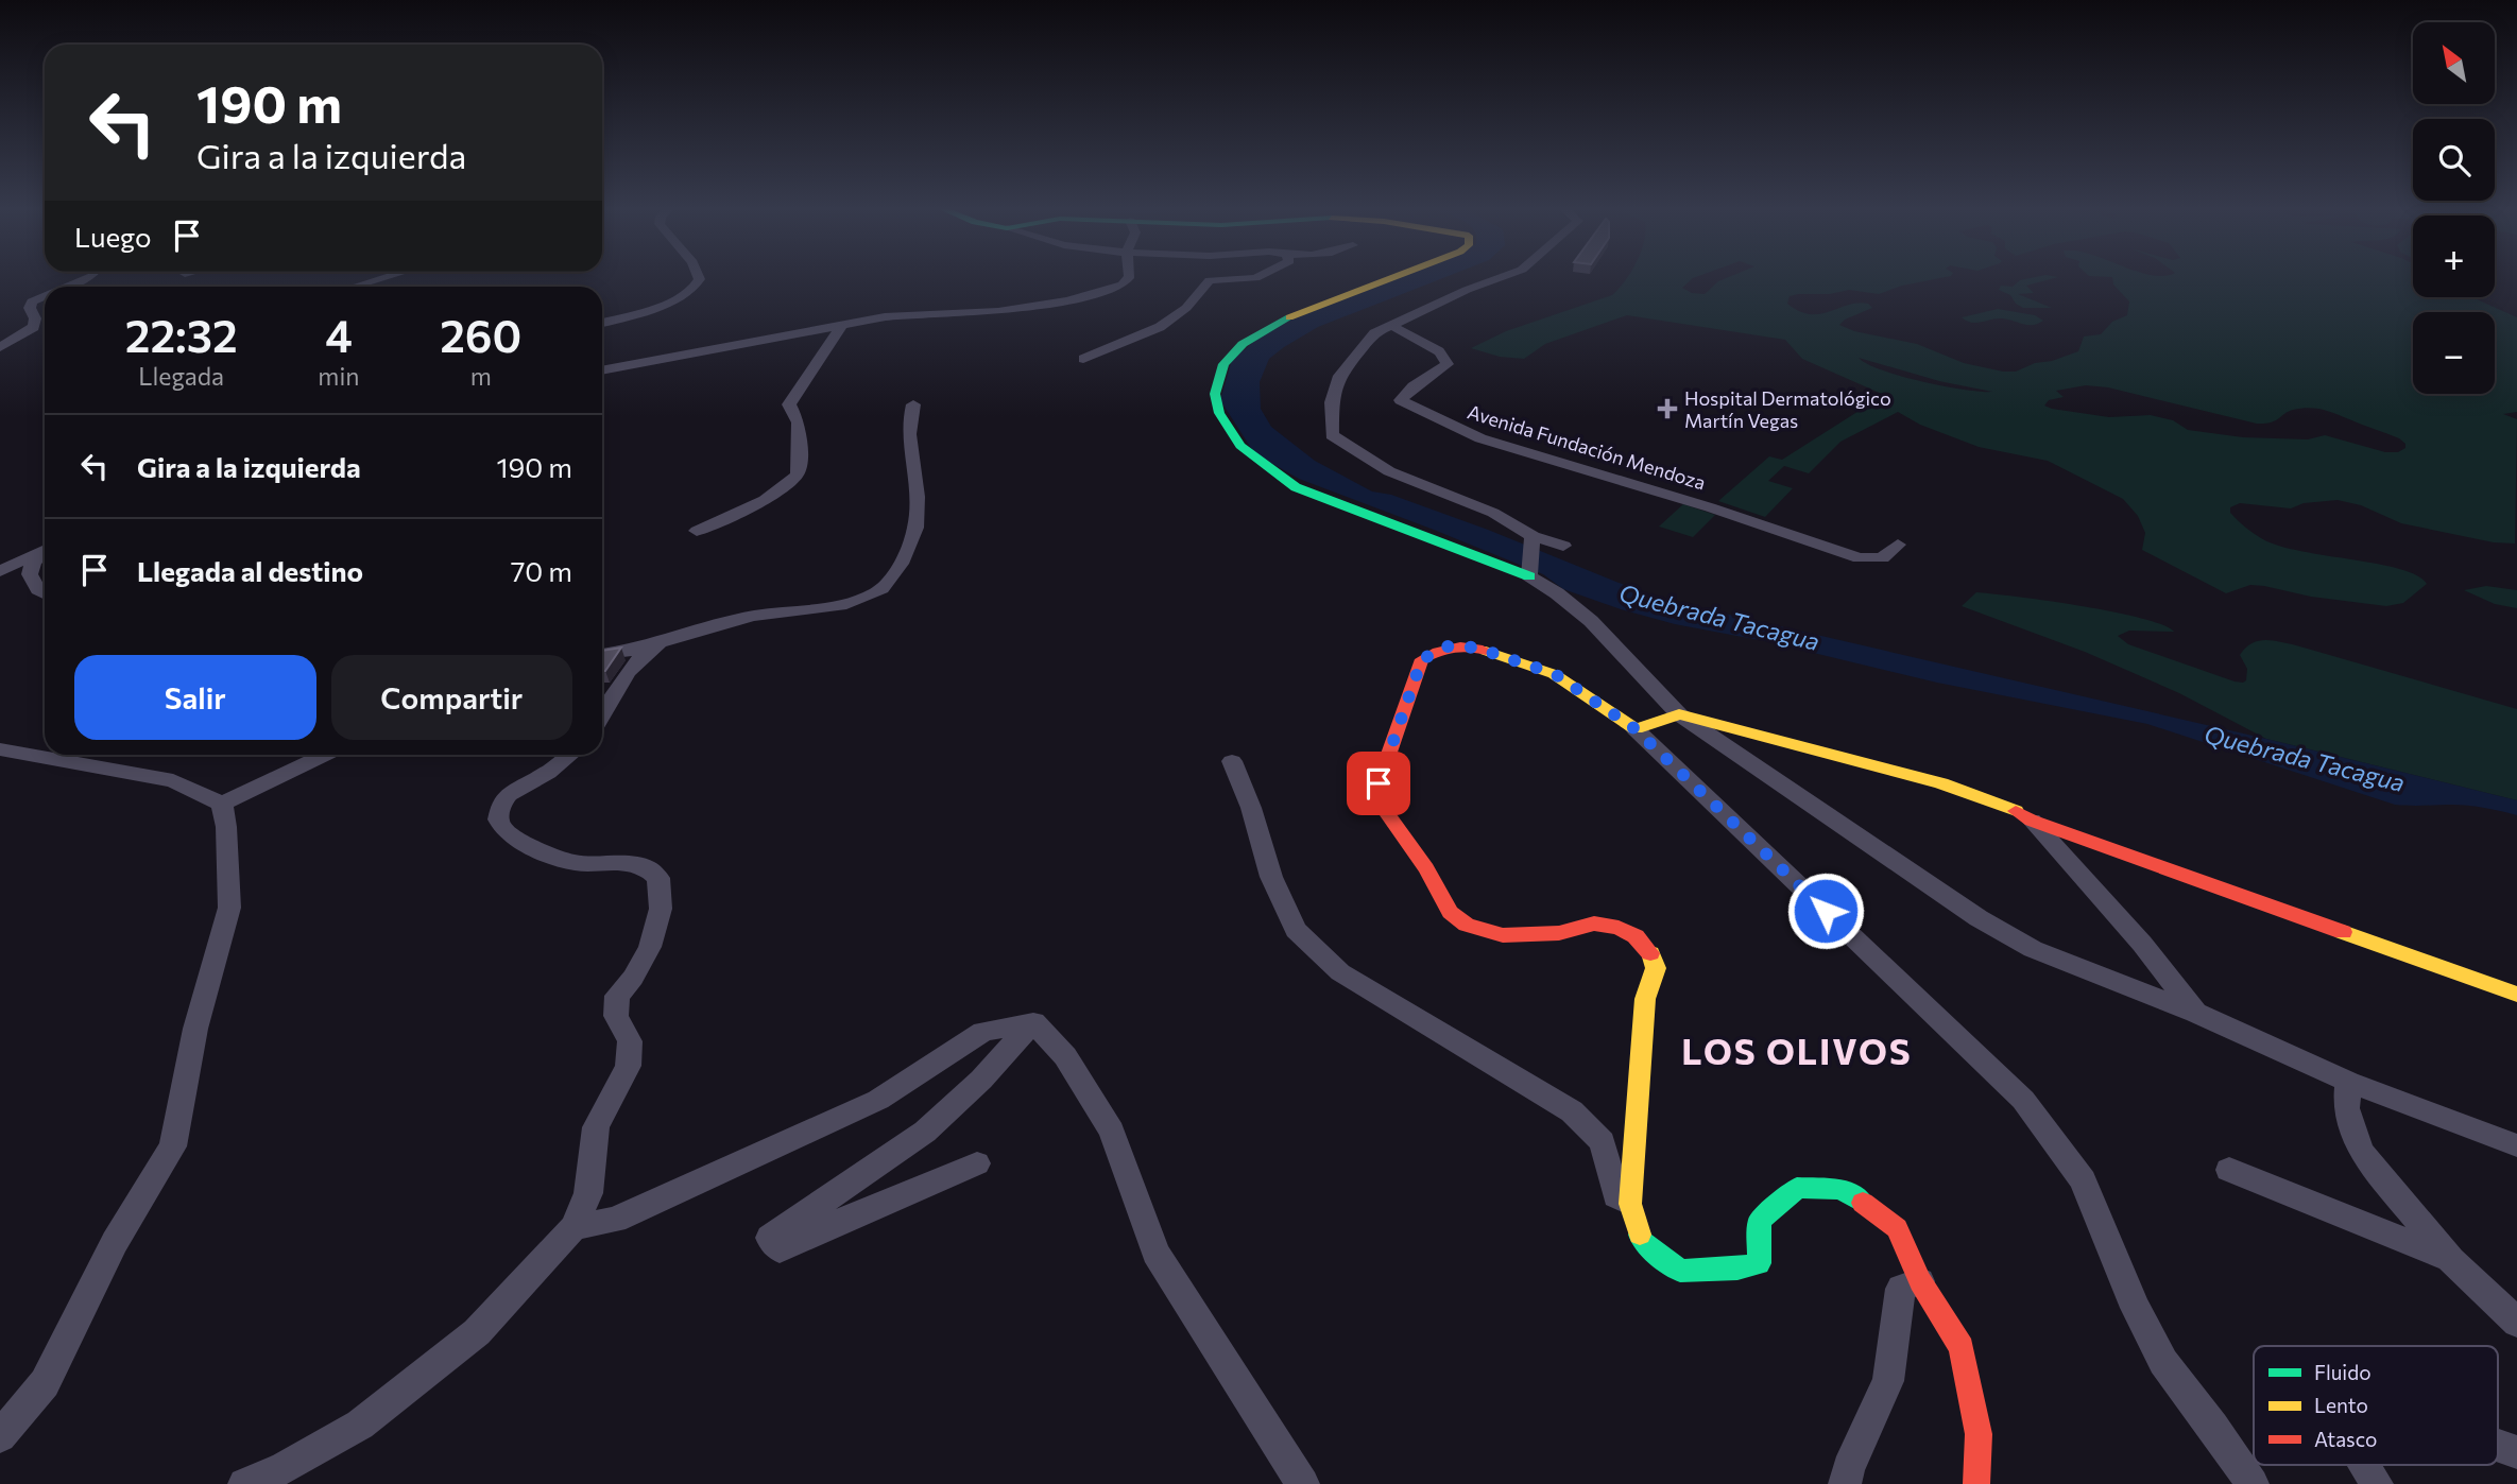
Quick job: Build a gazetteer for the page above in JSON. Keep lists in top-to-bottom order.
{
  "streets": {
    "street": ["Avenida Fundación Mendoza"]
  },
  "districts": ["LOS OLIVOS"],
  "water": ["Quebrada Tacagua"],
  "places": {
    "health": ["Hospital Dermatológico Martín Vegas"]
  },
  "legend": ["Fluido", "Lento", "Atasco"],
  "north": "top left",
  "page": {
    "map_buttons": ["+", "−"],
    "turn": ["190 m", "Gira a la izquierda"],
    "then": "Luego",
    "eta": [
      "22:32",
      "Llegada",
      "4",
      "min",
      "260",
      "m"
    ],
    "list": [
      {
        "name": "Gira a la izquierda",
        "value": "190 m"
      },
      {
        "name": "Llegada al destino",
        "value": "70 m"
      }
    ],
    "buttons": ["Salir", "Compartir"]
  }
}
